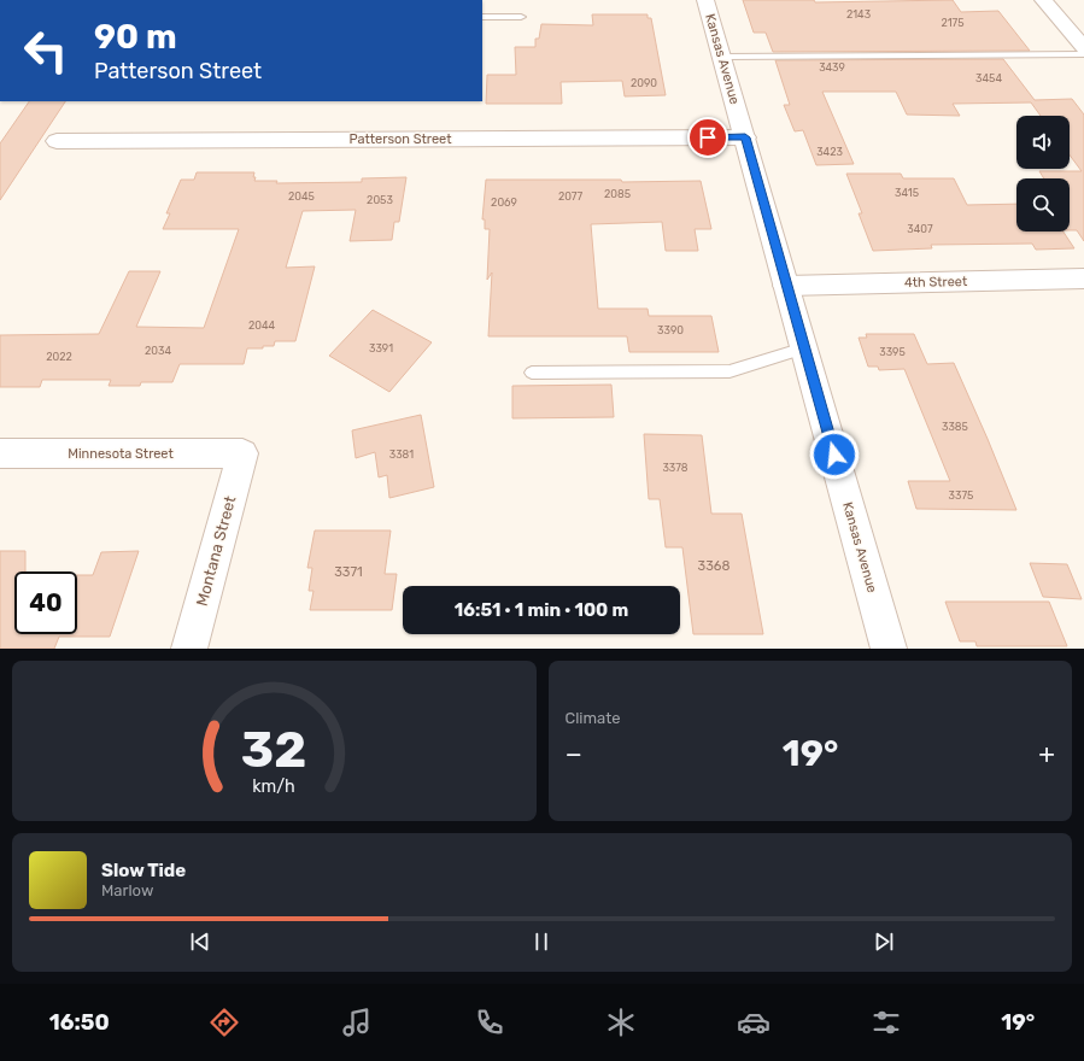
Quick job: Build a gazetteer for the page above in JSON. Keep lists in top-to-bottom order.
{
  "streets": {
    "street": [
      "Kansas Avenue",
      "Patterson Street",
      "4th Street",
      "Minnesota Street",
      "Montana Street"
    ]
  },
  "crossings": [
    ["Kansas Avenue", "Patterson Street"],
    ["Kansas Avenue", "4th Street"],
    ["Minnesota Street", "Montana Street"]
  ],
  "house_numbers": [
    "2143",
    "2175",
    "3439",
    "3454",
    "2090",
    "3423",
    "3415",
    "2085",
    "2045",
    "2077",
    "2053",
    "2069",
    "3407",
    "2044",
    "3390",
    "3391",
    "2034",
    "3395",
    "2022",
    "3385",
    "3381",
    "3378",
    "3375",
    "3368",
    "3371"
  ],
  "page": {
    "turn": ["90 m", "Patterson Street"],
    "limit": "40",
    "trip": "16:51 · 1 min · 100 m",
    "tile": "Climate",
    "heat": ["−", "19°", "+"],
    "song": ["Slow Tide", "Marlow"],
    "tabs": ["16:50", "19°"],
    "gauge": ["32", "km/h"]
  }
}
